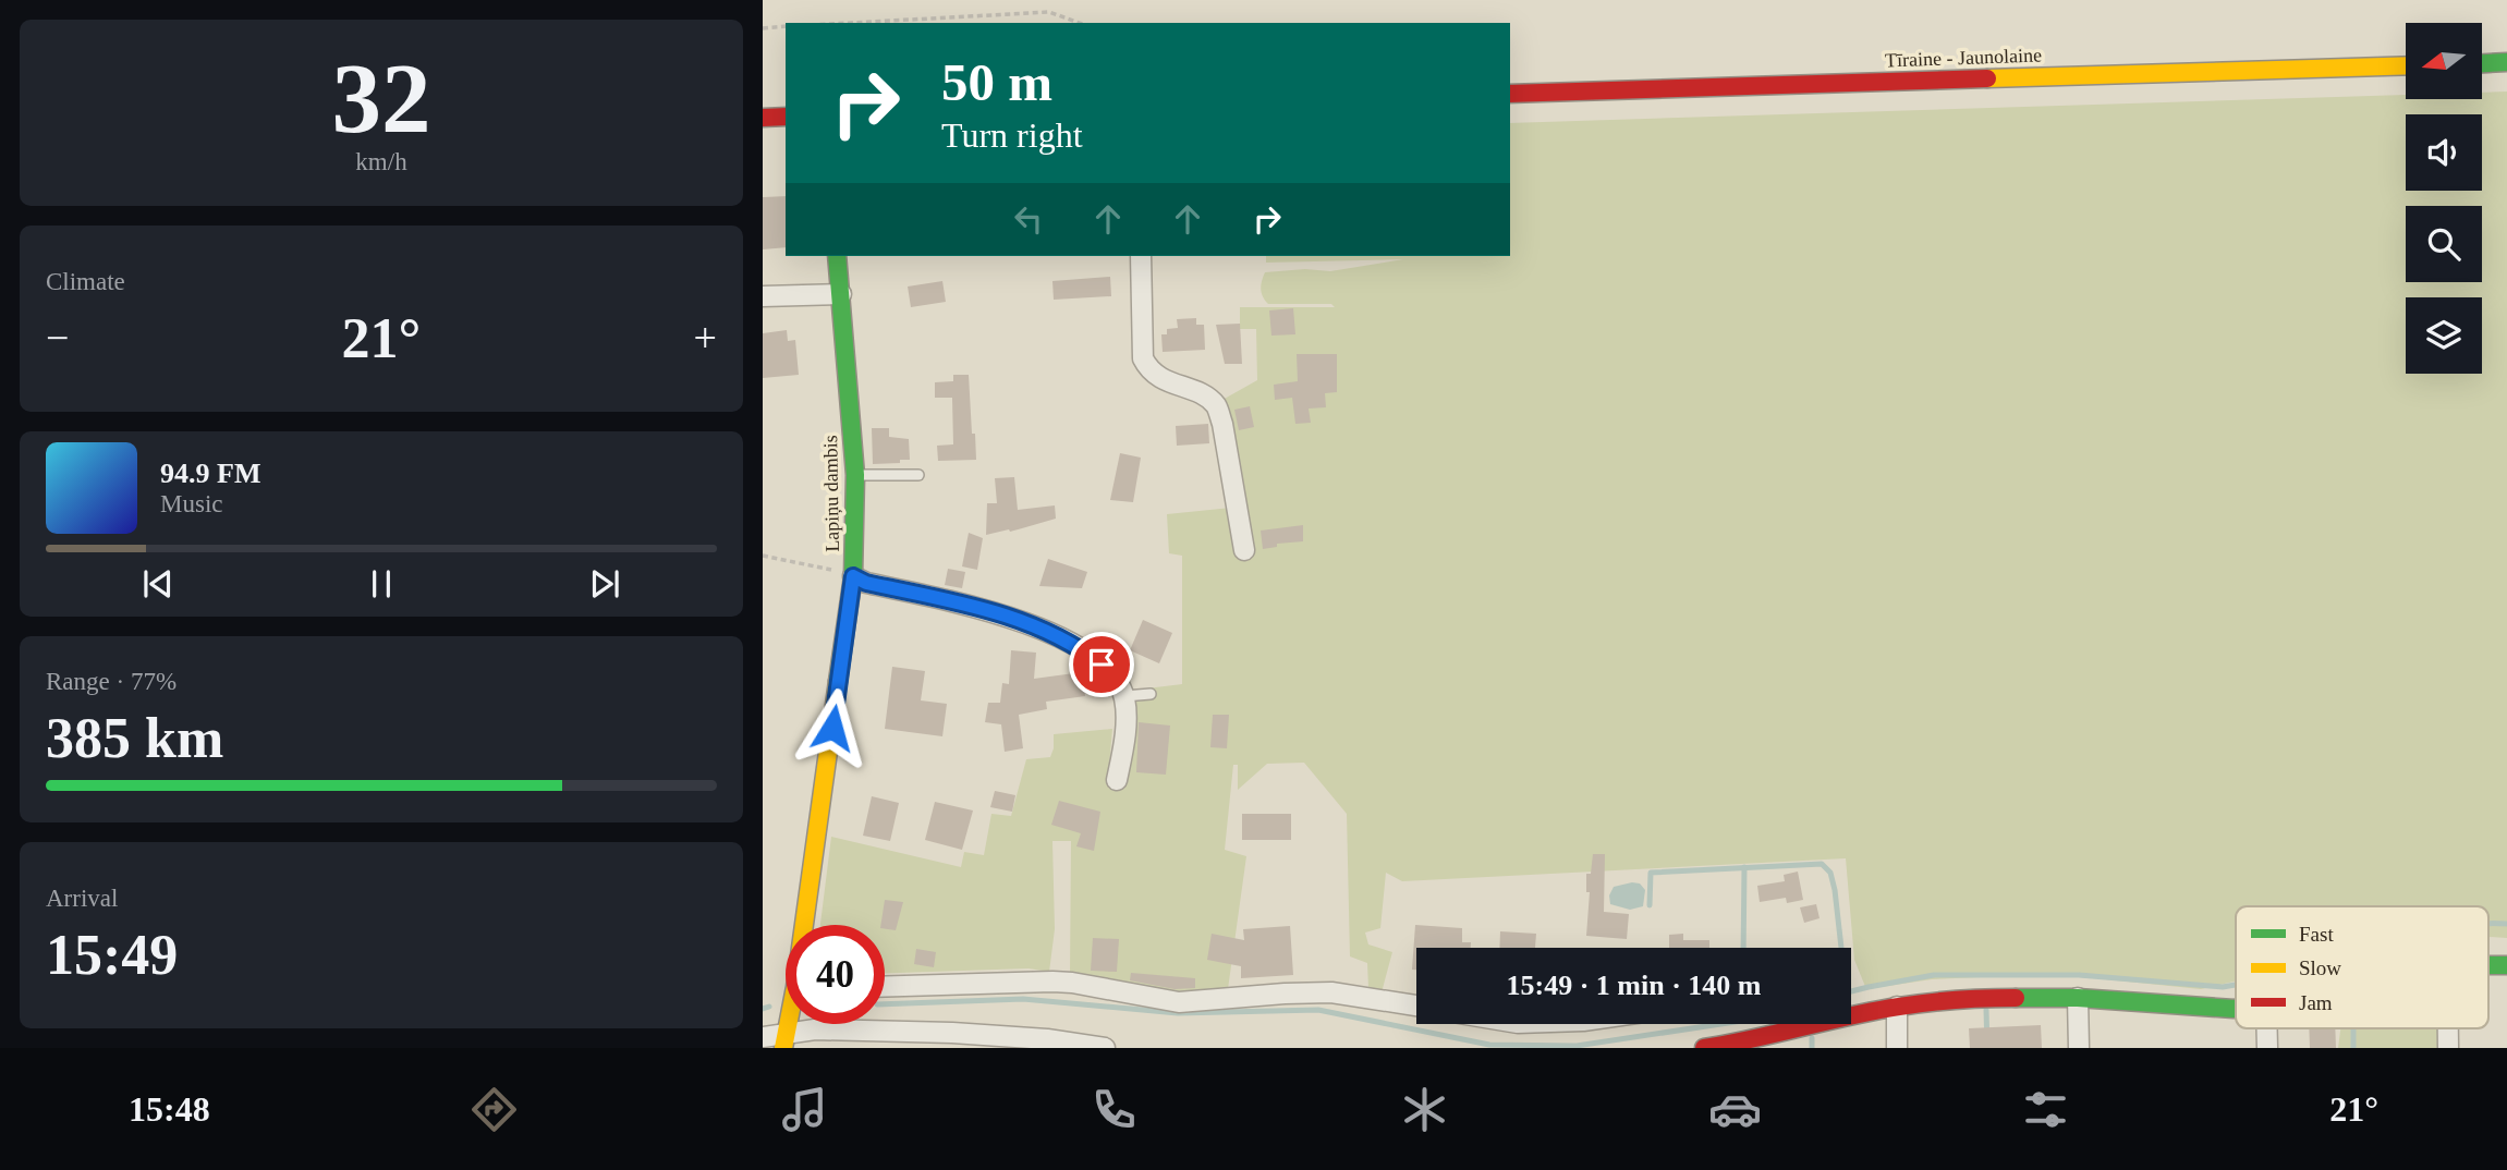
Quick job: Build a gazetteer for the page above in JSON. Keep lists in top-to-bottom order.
{
  "streets": {
    "street": ["Tīraine - Jaunolaine", "Lapiņu dambis"]
  },
  "legend": ["Fast", "Slow", "Jam"],
  "north": "left",
  "page": {
    "tile": [
      ["32", "km/h"],
      "Climate",
      ["Range · 77%", "385 km"],
      ["Arrival", "15:49"]
    ],
    "turn": ["50 m", "Turn right"],
    "heat": ["−", "21°", "+"],
    "song": ["94.9 FM", "Music"],
    "limit": "40",
    "trip": "15:49 · 1 min · 140 m",
    "tabs": ["15:48", "21°"]
  }
}
